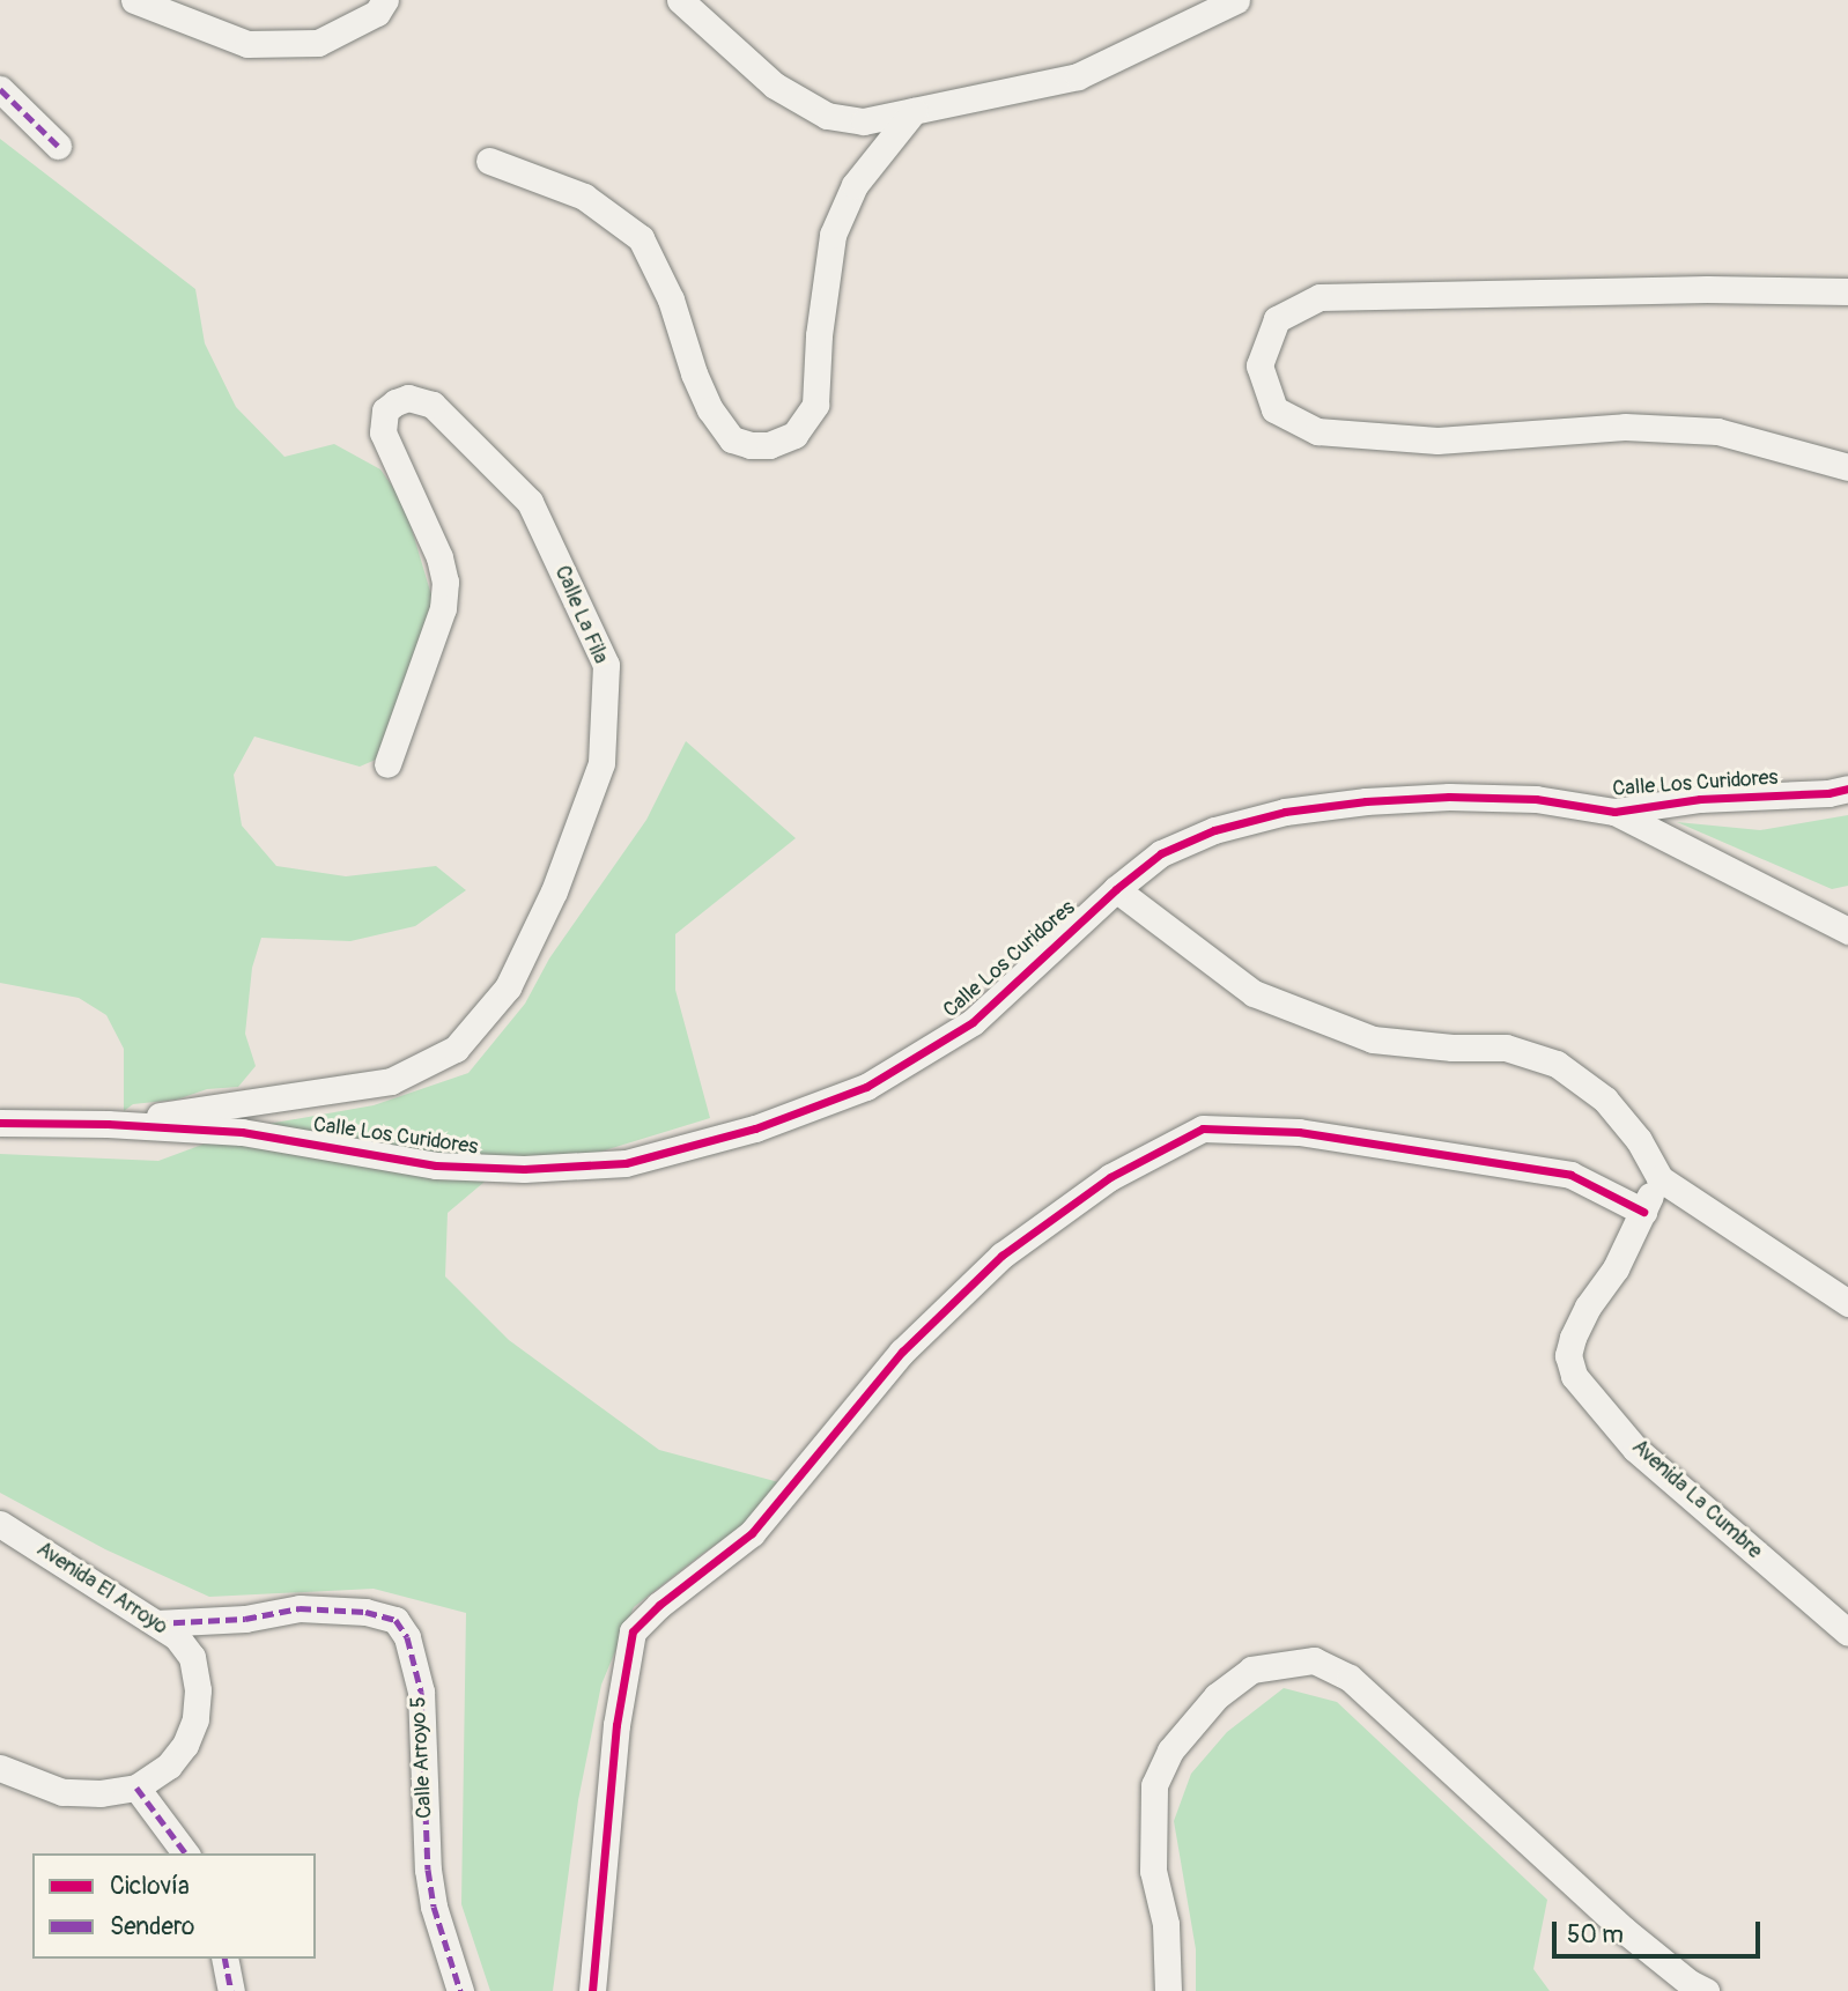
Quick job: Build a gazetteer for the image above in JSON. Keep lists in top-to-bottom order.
{
  "streets": {
    "street": [
      "Calle La Fila",
      "Calle Los Curidores",
      "Avenida La Cumbre",
      "Avenida El Arroyo",
      "Calle Arroyo 5"
    ]
  },
  "crossings": [
    ["Calle La Fila", "Calle Los Curidores"],
    ["Avenida El Arroyo", "Calle Arroyo 5"]
  ],
  "legend": ["Ciclovía", "Sendero"],
  "scale_bar": "50 m"
}
